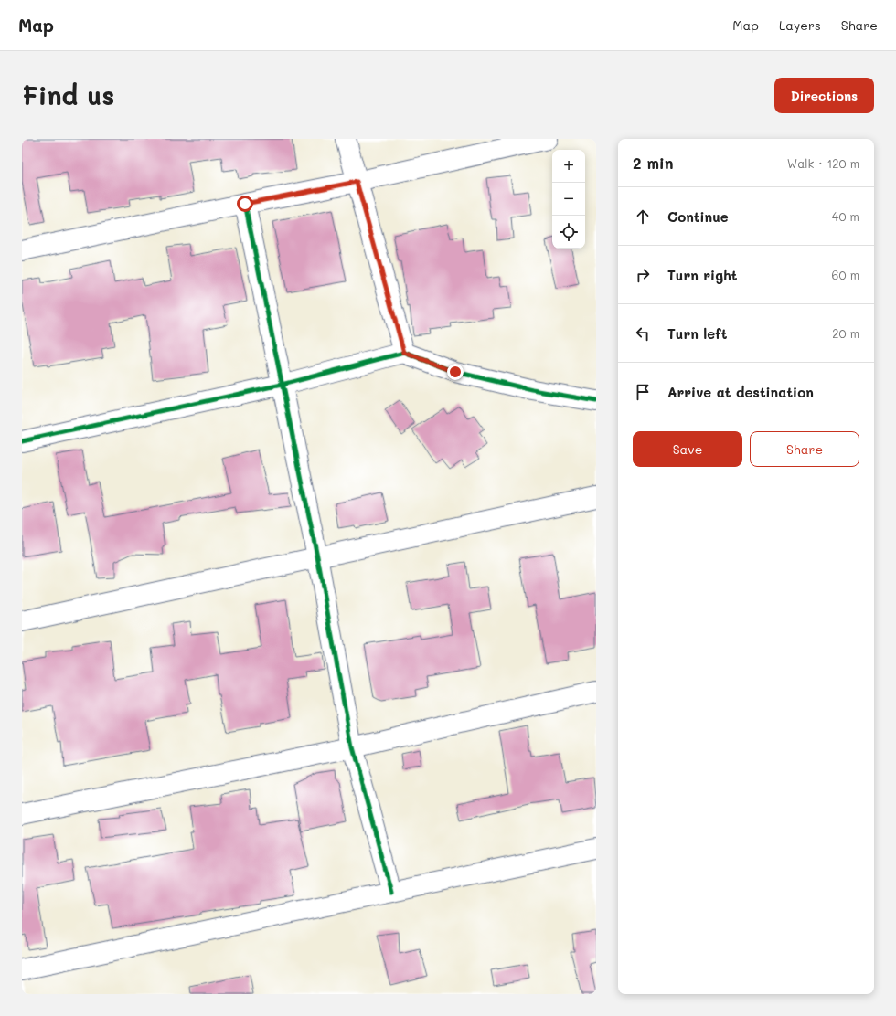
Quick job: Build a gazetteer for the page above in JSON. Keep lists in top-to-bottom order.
{
  "page": {
    "header": "Map",
    "nav": ["Map", "Layers", "Share"],
    "buttons": [
      "Directions",
      ["Save", "Share"]
    ],
    "title": "Find us",
    "heading": ["2 min", "Walk · 120 m"],
    "map_buttons": ["+", "−"],
    "list": [
      ["Continue", "40 m"],
      ["Turn right", "60 m"],
      ["Turn left", "20 m"],
      "Arrive at destination"
    ]
  }
}
